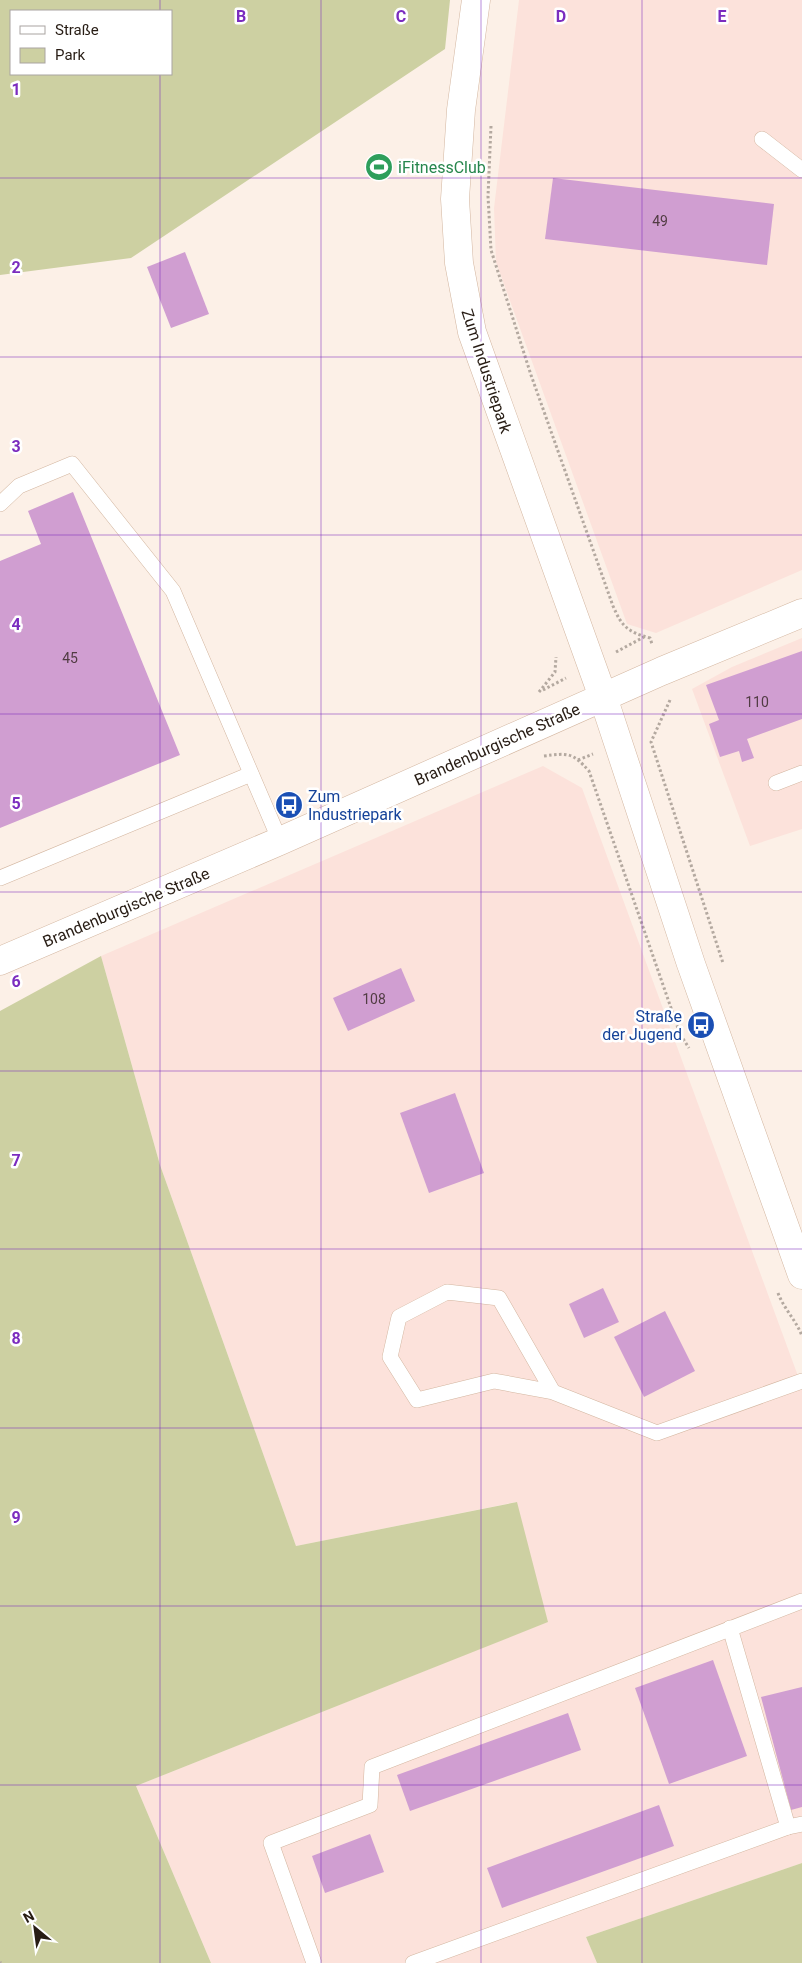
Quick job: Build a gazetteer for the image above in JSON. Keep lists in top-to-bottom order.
{
  "streets": {
    "street": ["Zum Industriepark", "Brandenburgische Straße"]
  },
  "crossings": [
    ["Zum Industriepark", "Brandenburgische Straße"]
  ],
  "places": {
    "sports": ["iFitnessClub"],
    "bus stop": ["Zum Industriepark", "Straße der Jugend"]
  },
  "house_numbers": [
    "49",
    "45",
    "110",
    "108"
  ],
  "legend": ["Straße", "Park"],
  "north": "top left",
  "grid": {
    "columns": [
      "B",
      "C",
      "D",
      "E"
    ],
    "rows": [
      "1",
      "2",
      "3",
      "4",
      "5",
      "6",
      "7",
      "8",
      "9"
    ]
  }
}
